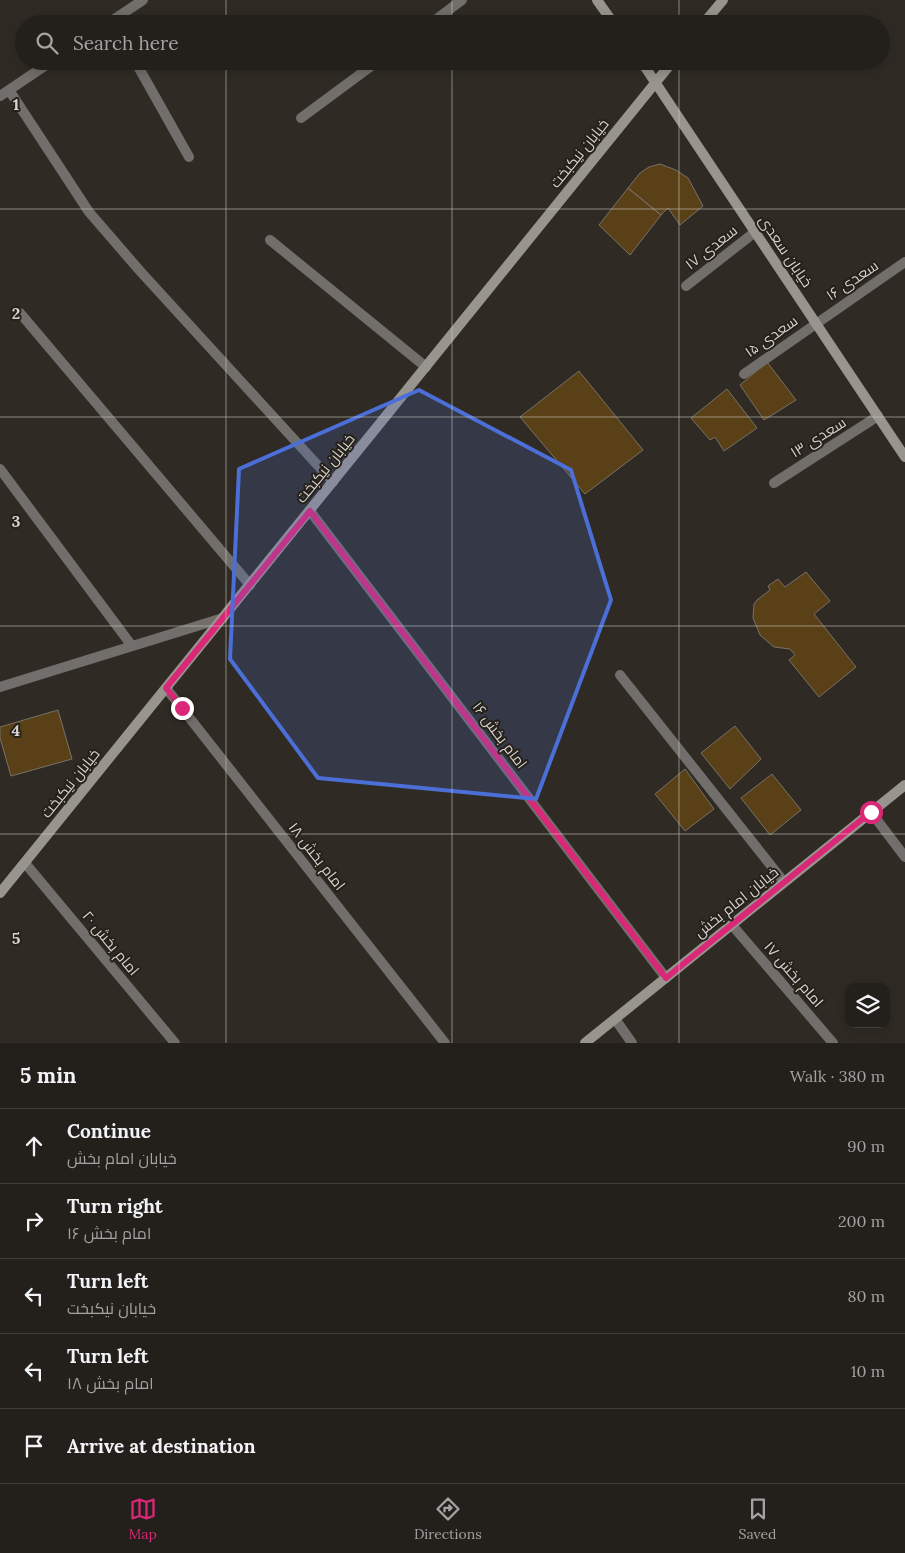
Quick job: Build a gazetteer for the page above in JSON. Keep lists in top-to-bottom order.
{
  "streets": {
    "street": [
      "خیابان نیکبخت",
      "سعدی ۱۷",
      "خیابان سعدی",
      "سعدی ۱۶",
      "سعدی ۱۵",
      "سعدی ۱۳",
      "امام بخش ۱۶",
      "امام بخش ۱۸",
      "خیابان امام بخش",
      "امام بخش ۲۰",
      "امام بخش ۱۷"
    ]
  },
  "crossings": [
    ["خیابان نیکبخت", "خیابان سعدی"],
    ["خیابان نیکبخت", "امام بخش ۱۶"],
    ["خیابان نیکبخت", "امام بخش ۱۸"],
    ["خیابان نیکبخت", "امام بخش ۲۰"],
    ["سعدی ۱۷", "خیابان سعدی"],
    ["خیابان سعدی", "سعدی ۱۶"],
    ["خیابان سعدی", "سعدی ۱۵"],
    ["خیابان سعدی", "سعدی ۱۳"],
    ["سعدی ۱۶", "سعدی ۱۵"],
    ["امام بخش ۱۶", "خیابان امام بخش"],
    ["خیابان امام بخش", "امام بخش ۱۷"]
  ],
  "page": {
    "search": "Search here",
    "heading": ["5 min", "Walk · 380 m"],
    "list": [
      ["Continue", "خیابان امام بخش", "90 m"],
      ["Turn right", "امام بخش ۱۶", "200 m"],
      ["Turn left", "خیابان نیکبخت", "80 m"],
      ["Turn left", "امام بخش ۱۸", "10 m"],
      "Arrive at destination"
    ],
    "nav": ["Map", "Directions", "Saved"]
  },
  "grid": {
    "rows": [
      "1",
      "2",
      "3",
      "4",
      "5"
    ]
  }
}
